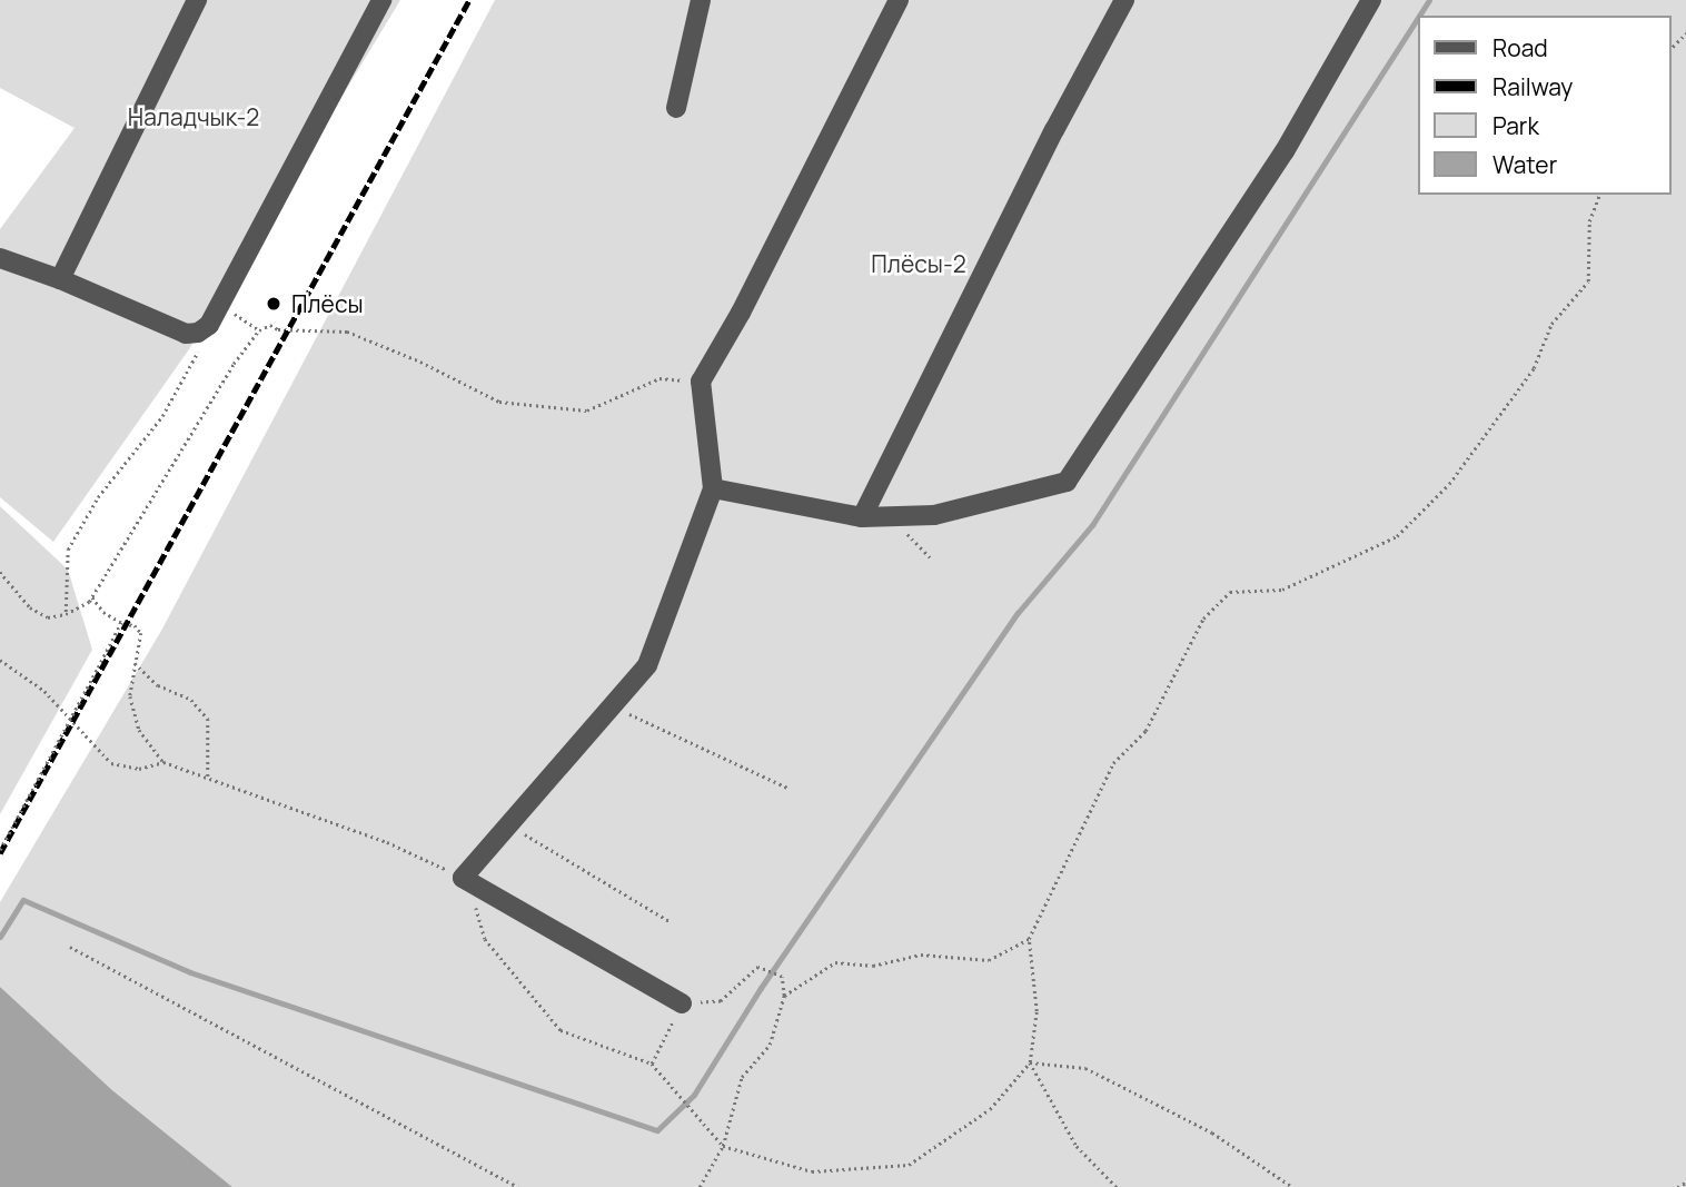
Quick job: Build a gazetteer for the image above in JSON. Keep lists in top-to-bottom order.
{
  "parks": ["Наладчык-2", "Плёсы-2"],
  "places": ["Плёсы"],
  "legend": [
    "Road",
    "Railway",
    "Park",
    "Water"
  ]
}
